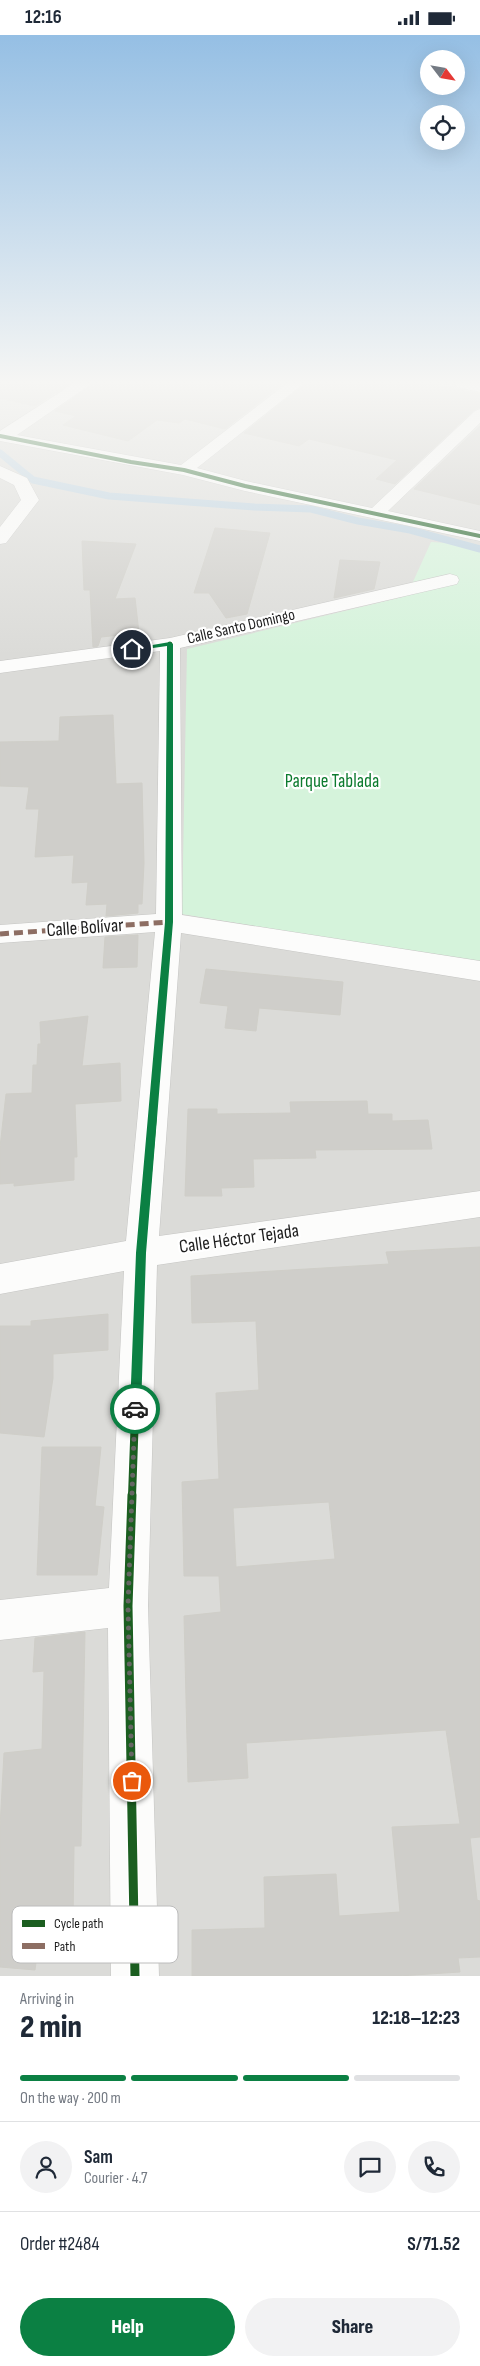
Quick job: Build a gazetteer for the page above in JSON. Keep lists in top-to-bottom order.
{
  "streets": {
    "street": ["Calle Santo Domingo", "Calle Bolívar", "Calle Héctor Tejada"]
  },
  "parks": ["Parque Tablada"],
  "legend": ["Cycle path", "Path"],
  "north": "bottom right",
  "page": {
    "status": "12:16",
    "heading": ["2 min", "Arriving in", "12:18–12:23"],
    "panel": [
      "Sam",
      "Courier · 4.7",
      "Order #2484",
      "S/71.52"
    ],
    "bar": "On the way · 200 m",
    "buttons": ["Help", "Share"]
  }
}
